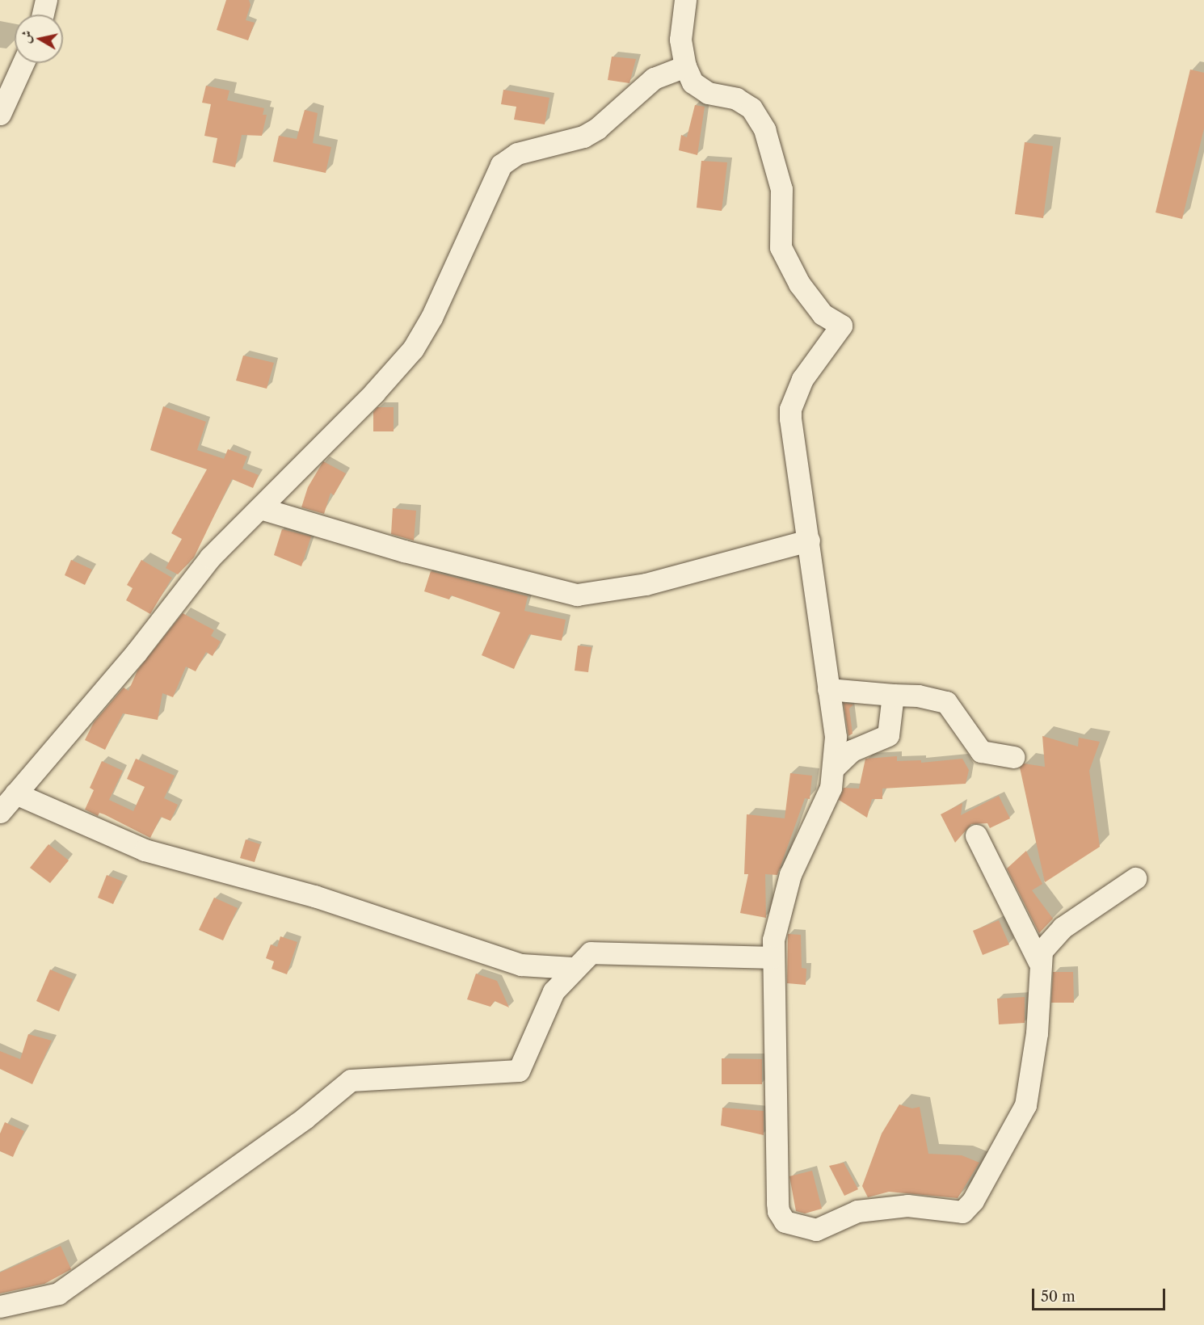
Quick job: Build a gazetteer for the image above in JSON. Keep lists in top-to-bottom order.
{
  "scale_bar": "50 m",
  "north": "left"
}
